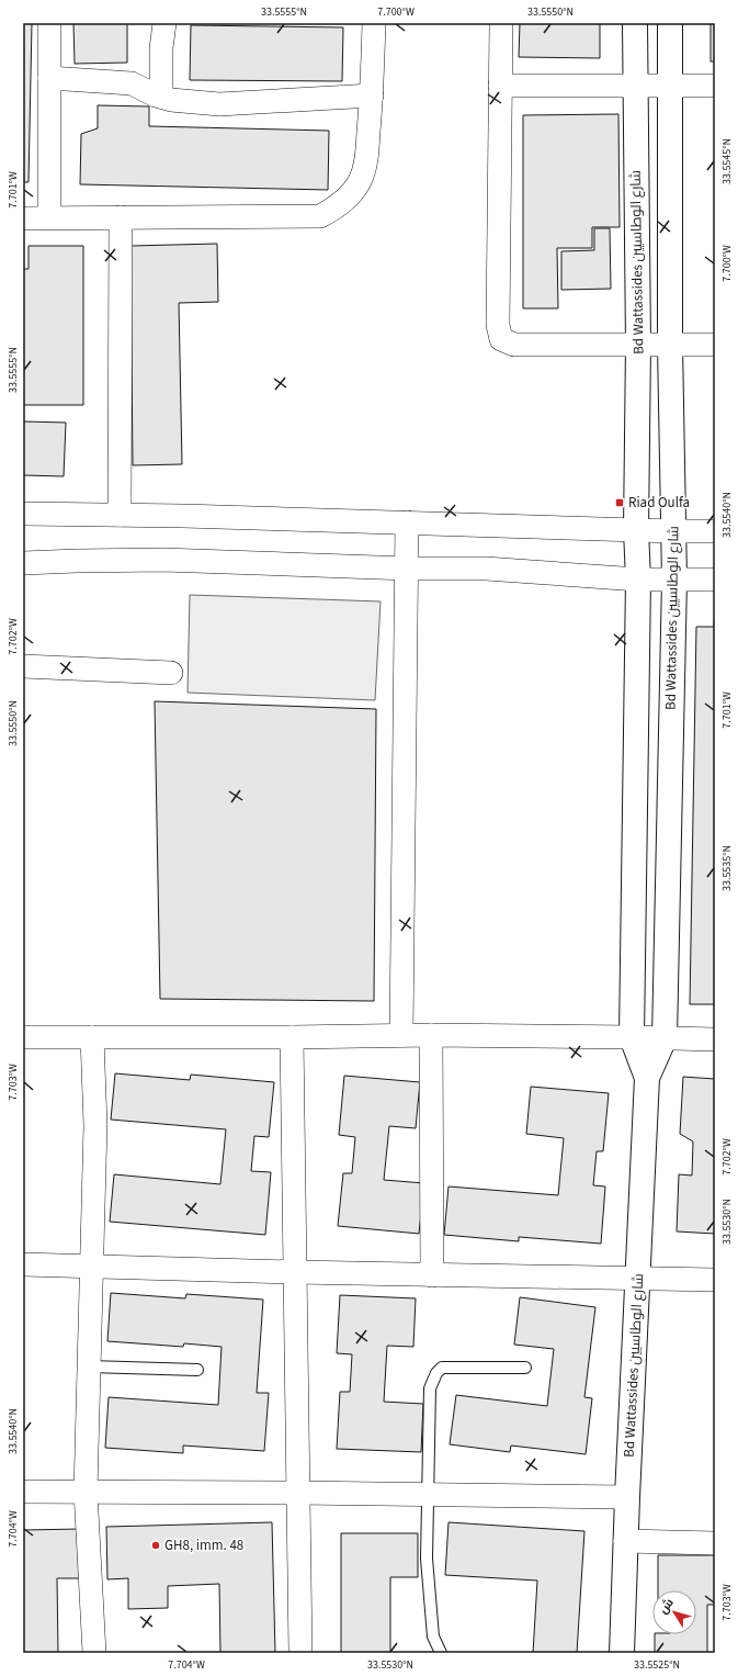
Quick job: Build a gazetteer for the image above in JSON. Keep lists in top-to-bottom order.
{
  "streets": {
    "street": ["Bd Wattassides شارع الوطاسيين"]
  },
  "places": {
    "transit": ["Riad Oulfa"],
    "other": ["GH8, imm. 48"]
  },
  "north": "top left",
  "coordinates": [
    "33.5555°N",
    "7.700°W",
    "33.5550°N",
    "33.5545°N",
    "7.701°W",
    "33.5540°N",
    "7.702°W",
    "33.5535°N",
    "7.703°W",
    "33.5530°N",
    "7.704°W",
    "33.5525°N"
  ]
}
